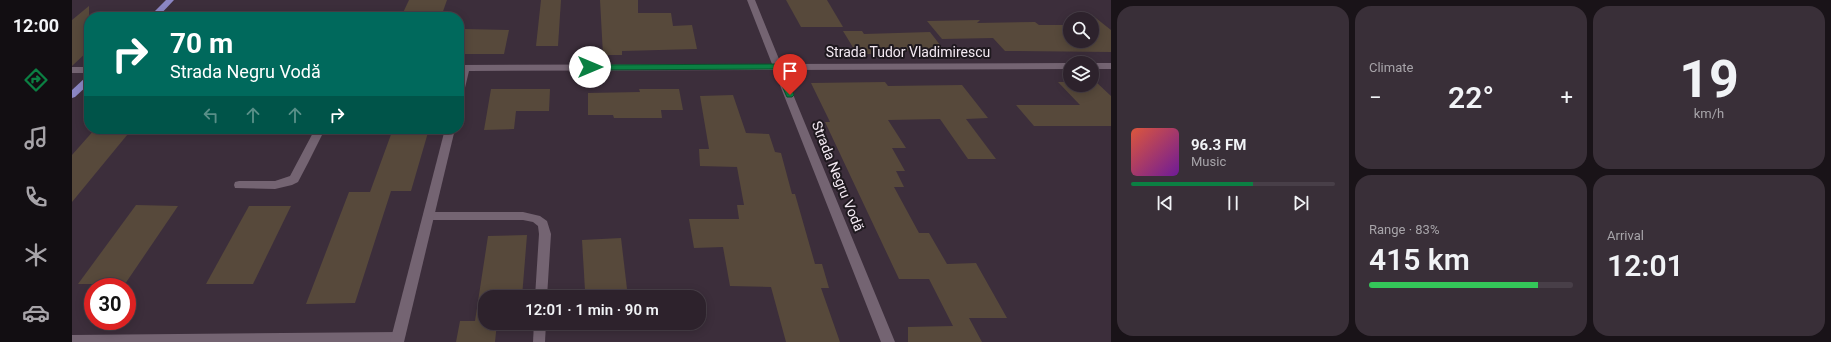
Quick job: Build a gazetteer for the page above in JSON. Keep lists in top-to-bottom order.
{
  "streets": {
    "street": ["Strada Tudor Vladimirescu", "Strada Negru Vodă"]
  },
  "crossings": [
    ["Strada Tudor Vladimirescu", "Strada Negru Vodă"]
  ],
  "page": {
    "tabs": "12:00",
    "tile": [
      "Climate",
      ["19", "km/h"],
      ["Range · 83%", "415 km"],
      ["Arrival", "12:01"]
    ],
    "turn": ["70 m", "Strada Negru Vodă"],
    "heat": ["−", "22°", "+"],
    "song": ["96.3 FM", "Music"],
    "limit": "30",
    "trip": "12:01 · 1 min · 90 m"
  }
}
